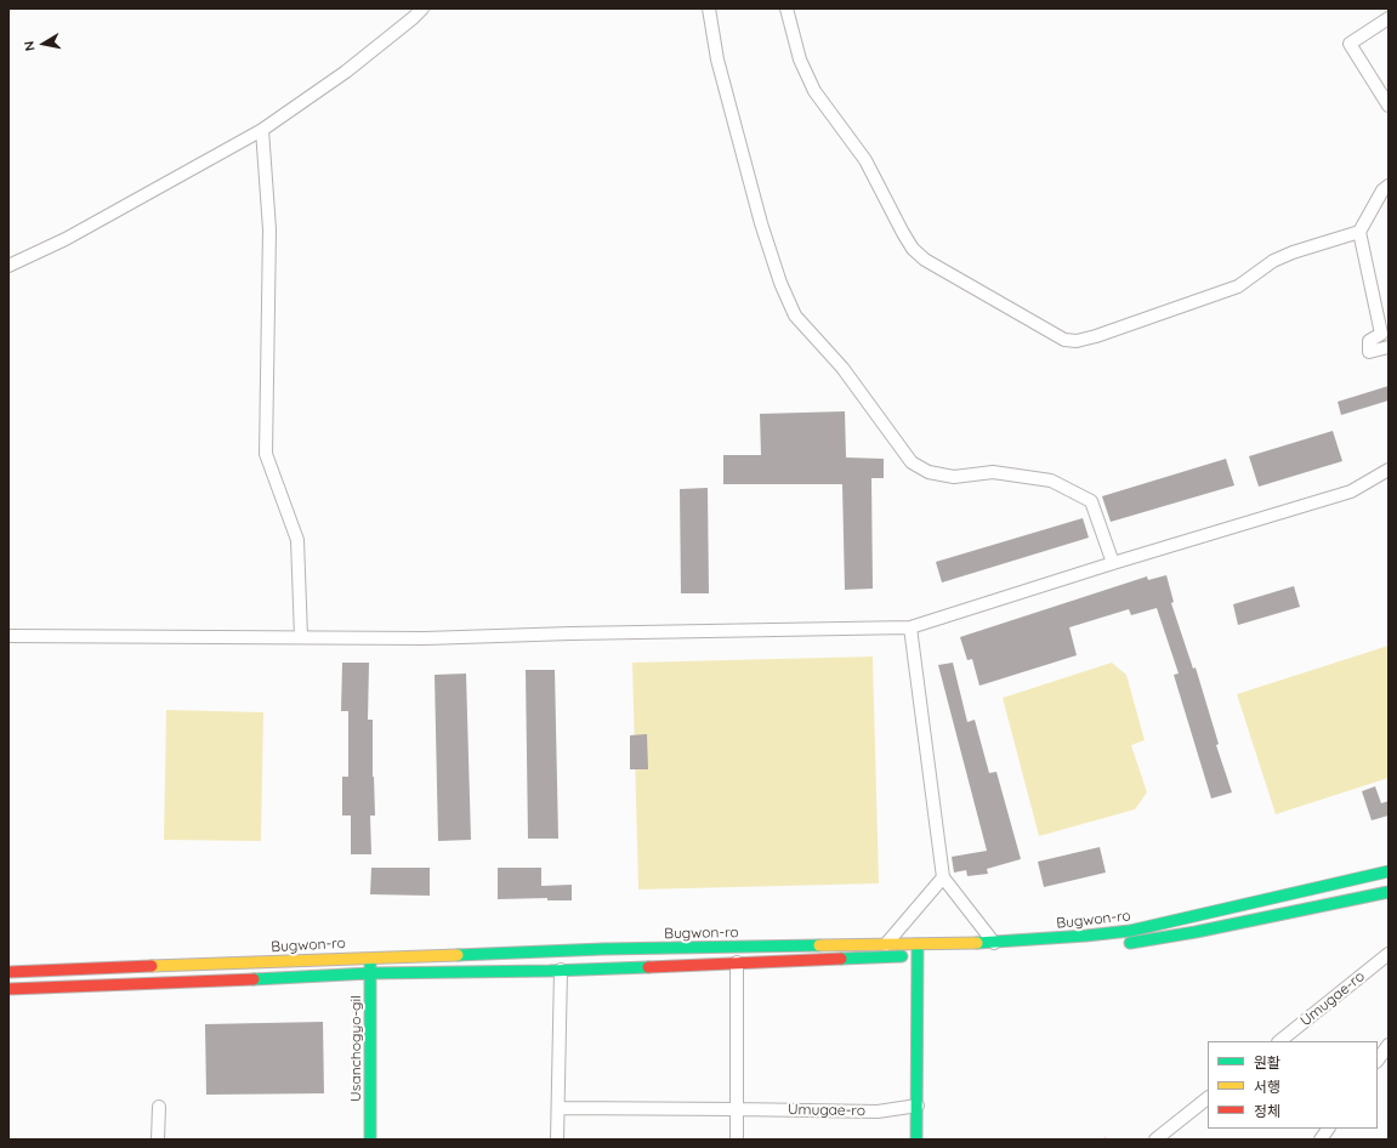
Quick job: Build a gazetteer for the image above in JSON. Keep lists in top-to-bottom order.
{
  "streets": {
    "street": ["Bugwon-ro", "Umugae-ro", "Usanchogyo-gil"]
  },
  "crossings": [
    ["Bugwon-ro", "Usanchogyo-gil"]
  ],
  "legend": ["원활", "서행", "정체"],
  "north": "left"
}
